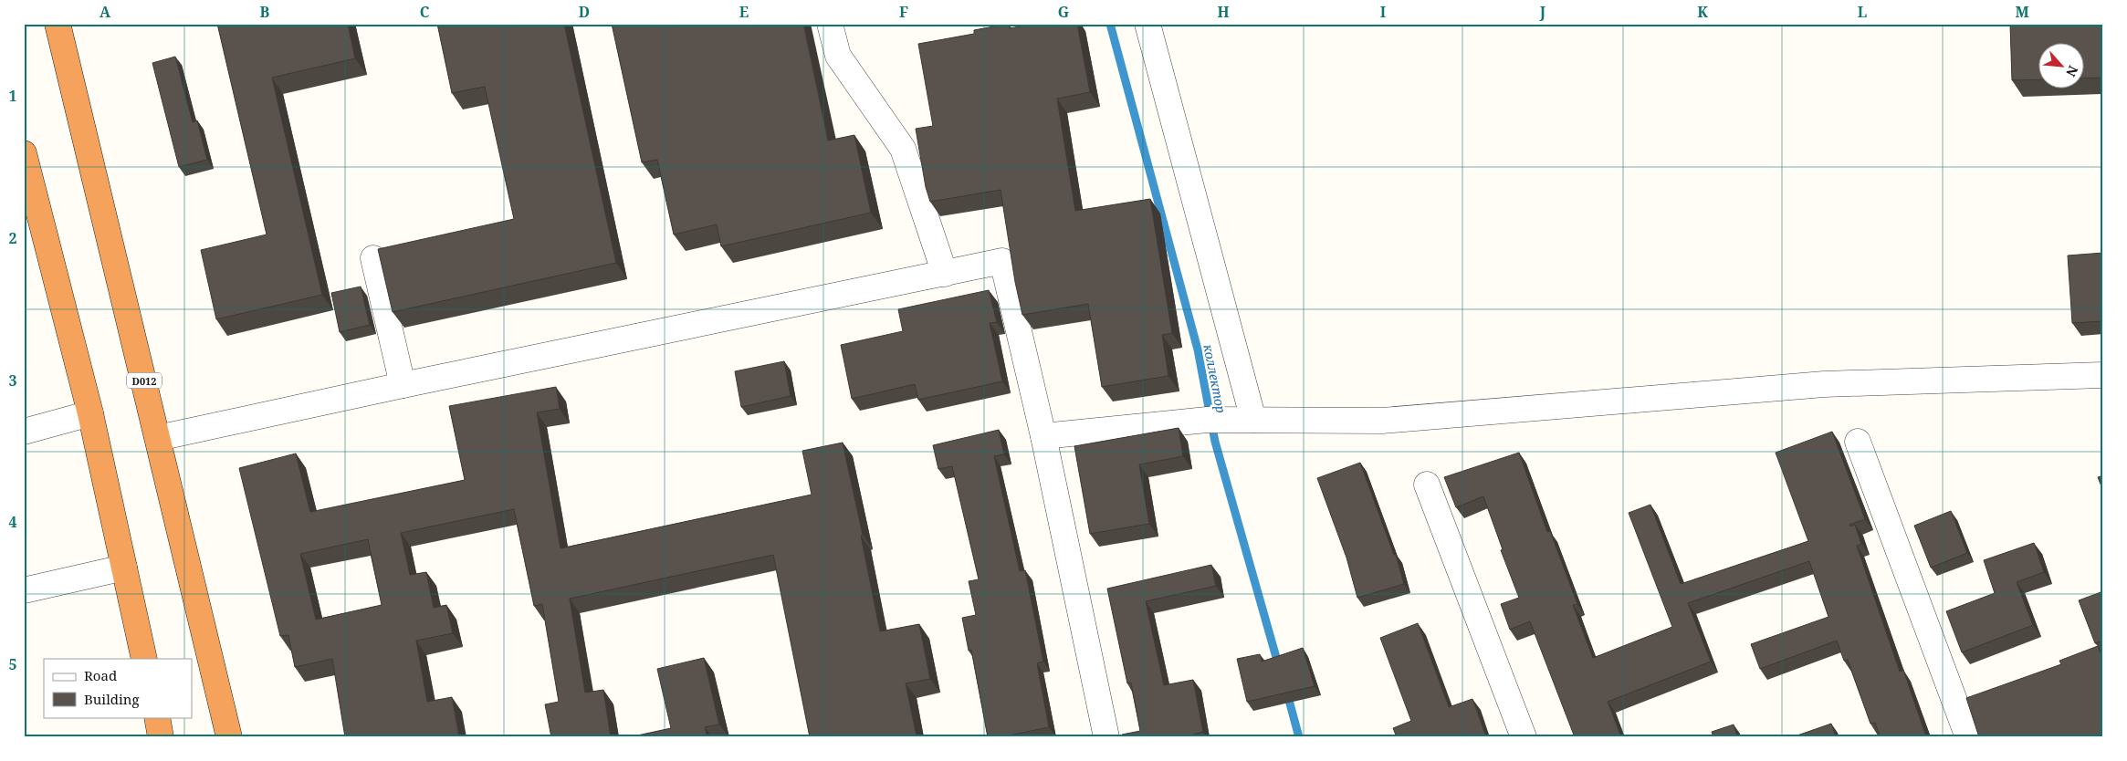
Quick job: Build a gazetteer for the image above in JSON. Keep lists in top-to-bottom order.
{
  "streets": {
    "highway": ["D012"]
  },
  "water": ["коллектор"],
  "legend": ["Road", "Building"],
  "north": "bottom right",
  "grid": {
    "columns": [
      "A",
      "B",
      "C",
      "D",
      "E",
      "F",
      "G",
      "H",
      "I",
      "J",
      "K",
      "L",
      "M"
    ],
    "rows": [
      "1",
      "2",
      "3",
      "4",
      "5"
    ]
  }
}
